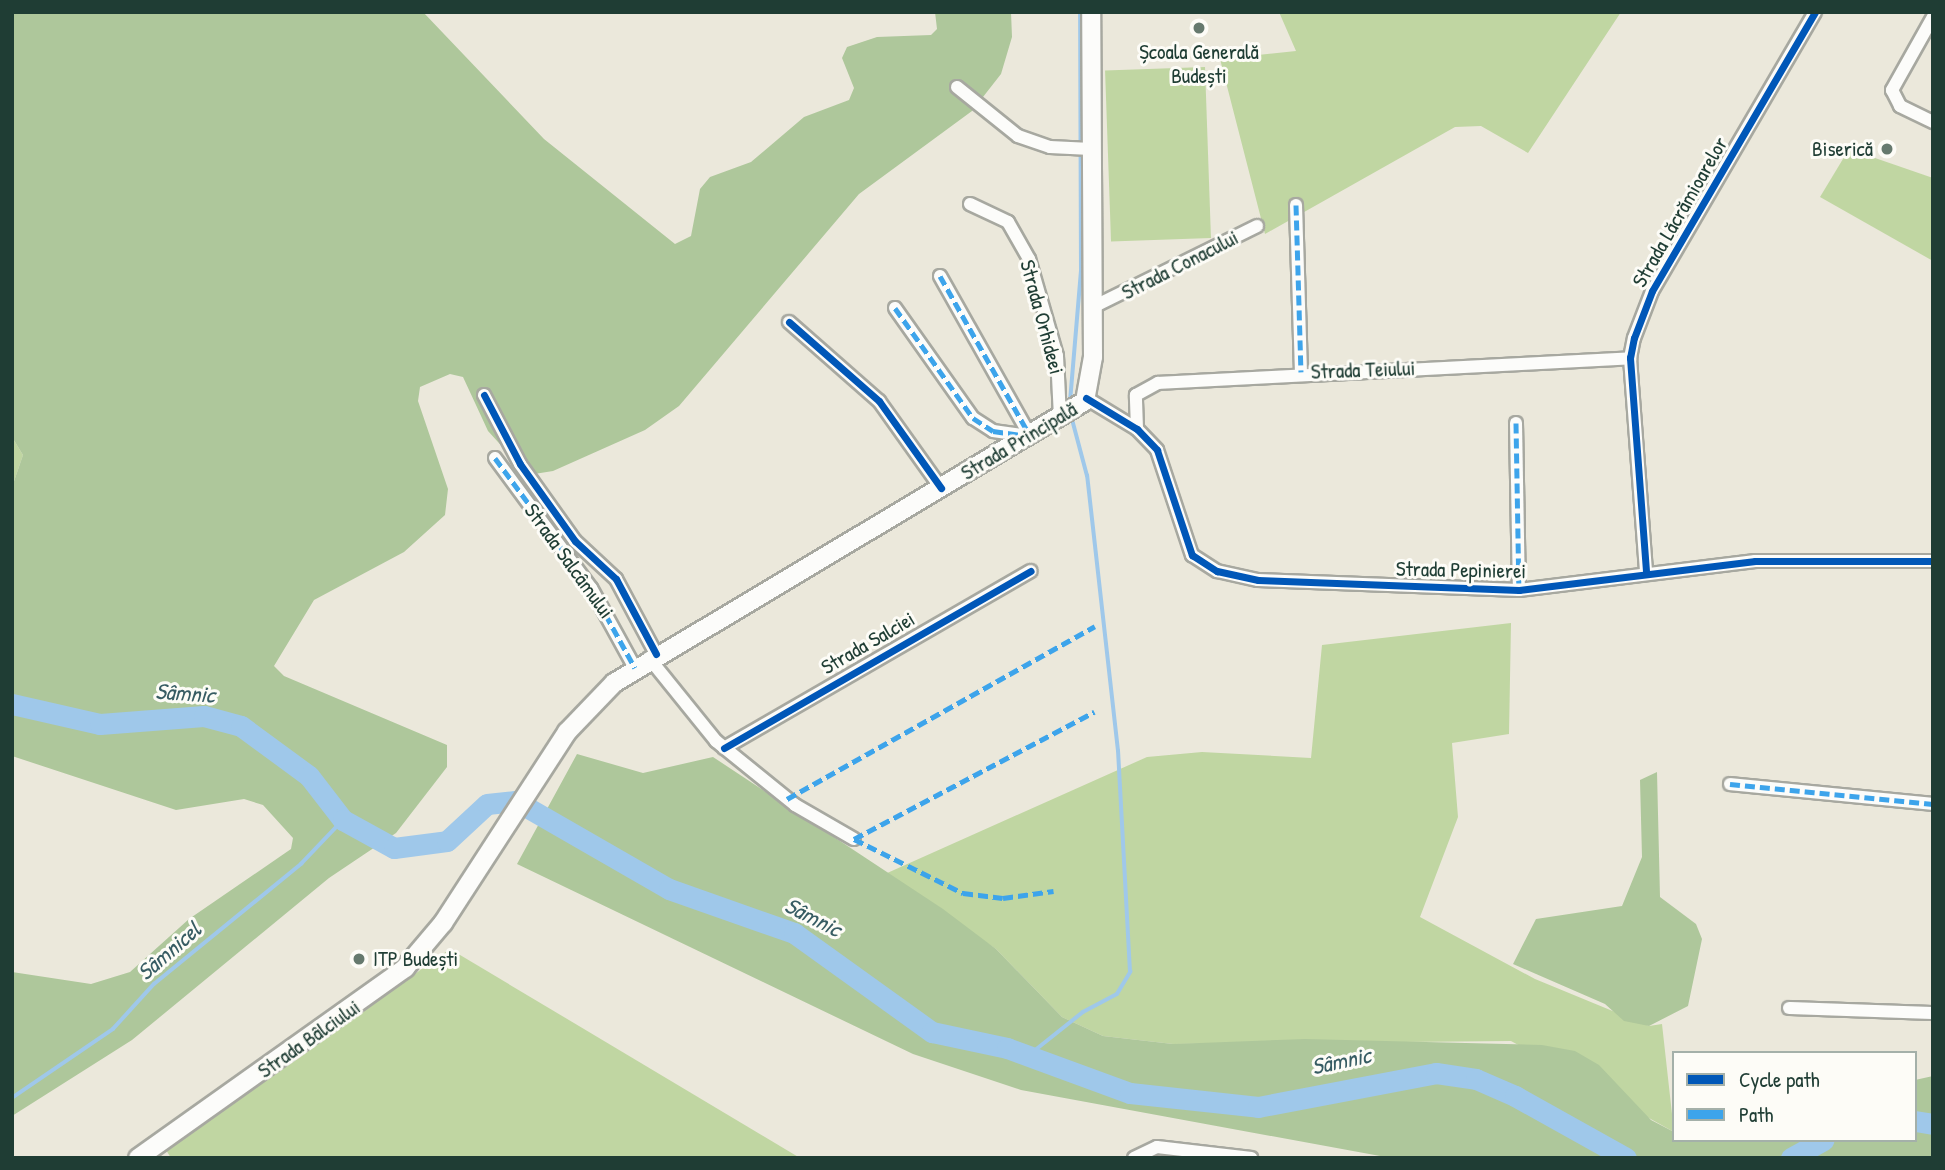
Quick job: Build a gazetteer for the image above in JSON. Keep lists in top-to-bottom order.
{
  "streets": {
    "main road": ["Strada Principală", "Strada Bâlciului"],
    "street": [
      "Strada Lăcrămioarelor",
      "Strada Conacului",
      "Strada Orhideei",
      "Strada Teiului",
      "Strada Salcâmului",
      "Strada Pepinierei",
      "Strada Salciei"
    ]
  },
  "crossings": [
    ["Strada Lăcrămioarelor", "Strada Teiului"],
    ["Strada Lăcrămioarelor", "Strada Pepinierei"],
    ["Strada Conacului", "Strada Principală"],
    ["Strada Orhideei", "Strada Principală"],
    ["Strada Teiului", "Strada Pepinierei"],
    ["Strada Principală", "Strada Salcâmului"],
    ["Strada Principală", "Strada Pepinierei"],
    ["Strada Principală", "Strada Bâlciului"]
  ],
  "water": ["Sâmnic", "Sâmnicel"],
  "places": ["Școala Generală Budești", "Biserică", "ITP Budești"],
  "legend": ["Cycle path", "Path"]
}
